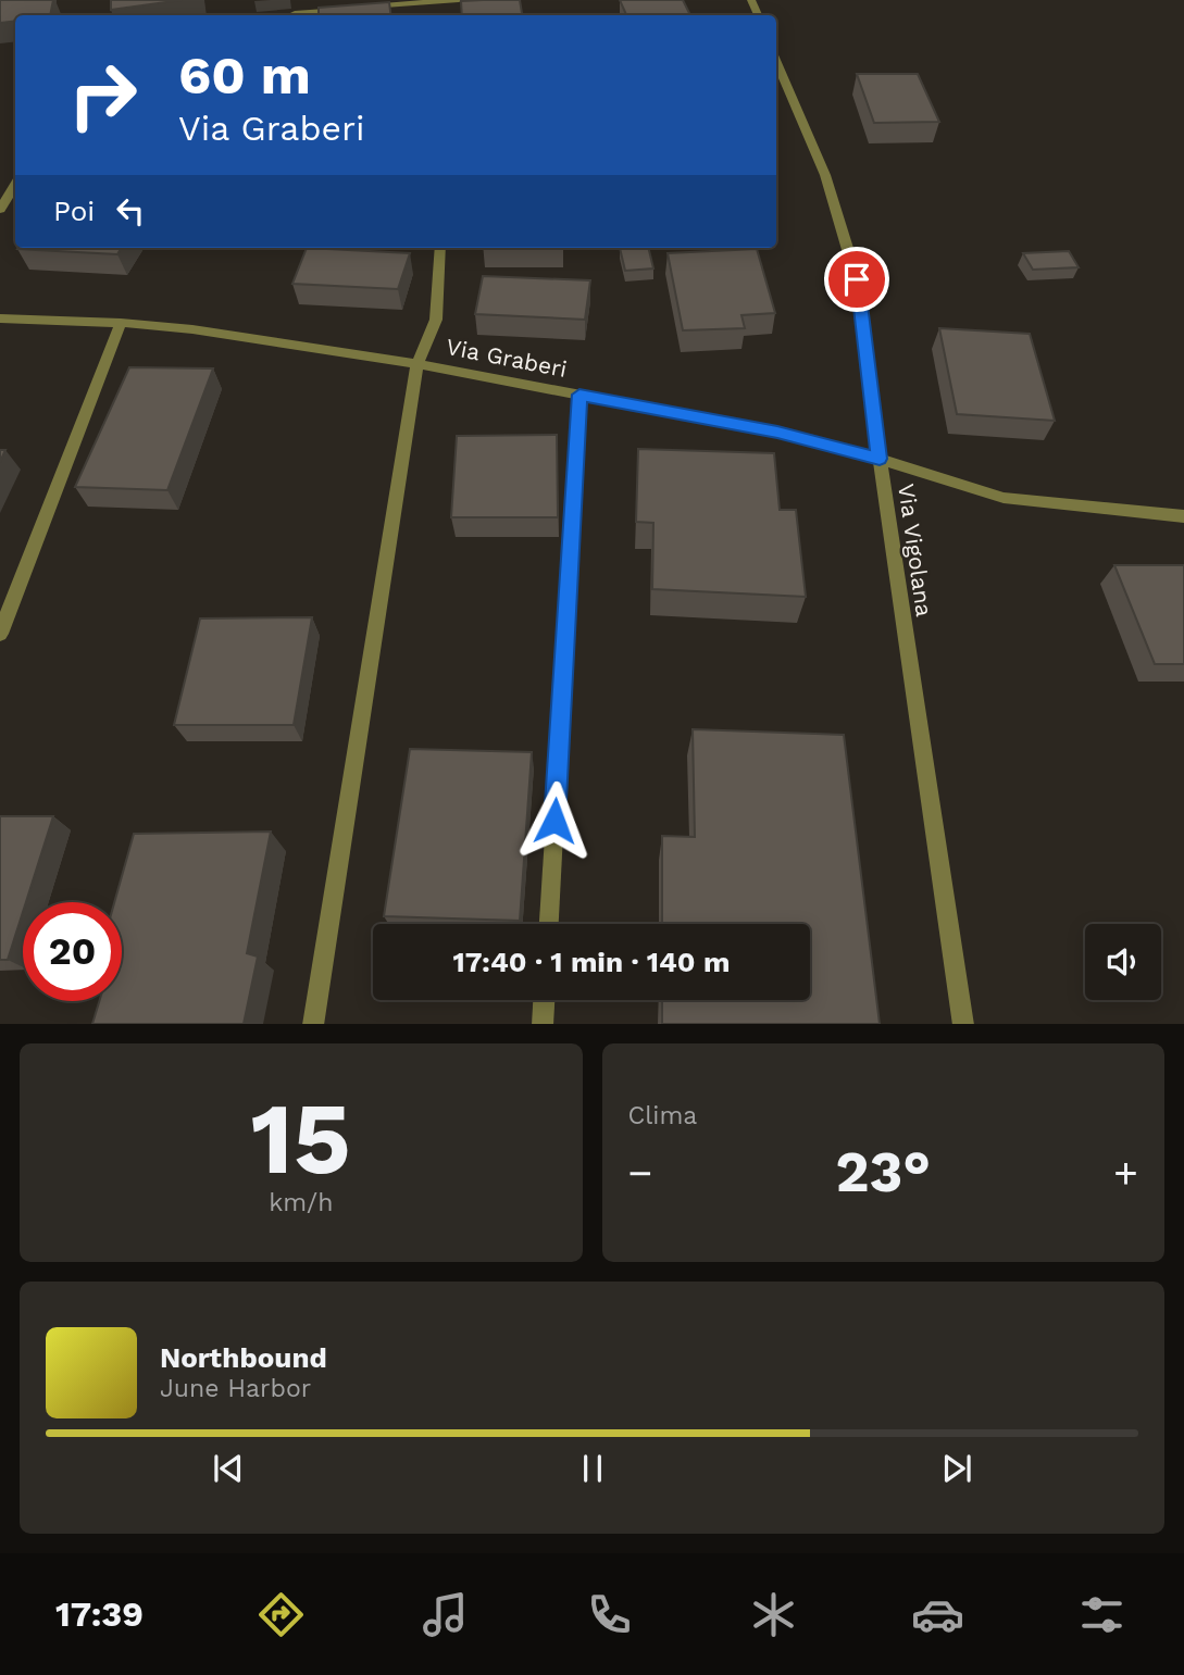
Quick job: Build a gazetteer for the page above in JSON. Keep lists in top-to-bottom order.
{
  "streets": {
    "street": ["Via Graberi", "Via Vigolana"]
  },
  "crossings": [
    ["Via Graberi", "Via Vigolana"]
  ],
  "page": {
    "turn": ["60 m", "Via Graberi"],
    "then": "Poi",
    "limit": "20",
    "trip": "17:40 · 1 min · 140 m",
    "tile": [
      ["15", "km/h"],
      "Clima"
    ],
    "heat": ["−", "23°", "+"],
    "song": ["Northbound", "June Harbor"],
    "tabs": "17:39"
  }
}
